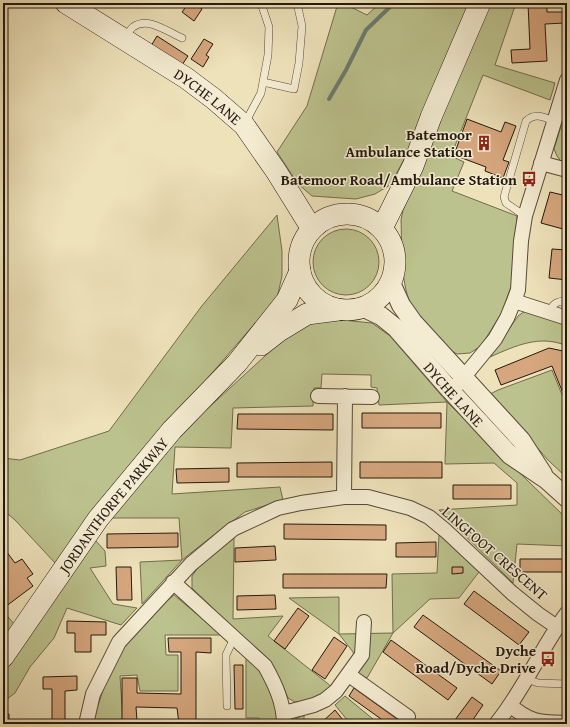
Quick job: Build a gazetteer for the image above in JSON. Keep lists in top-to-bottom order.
{
  "streets": {
    "main road": ["DYCHE LANE", "JORDANTHORPE PARKWAY"],
    "street": ["LINGFOOT CRESCENT"]
  },
  "crossings": [
    ["DYCHE LANE", "JORDANTHORPE PARKWAY"]
  ],
  "places": {
    "building": ["Batemoor Ambulance Station"],
    "bus stop": ["Batemoor Road/Ambulance Station", "Dyche Road/Dyche Drive"]
  }
}
